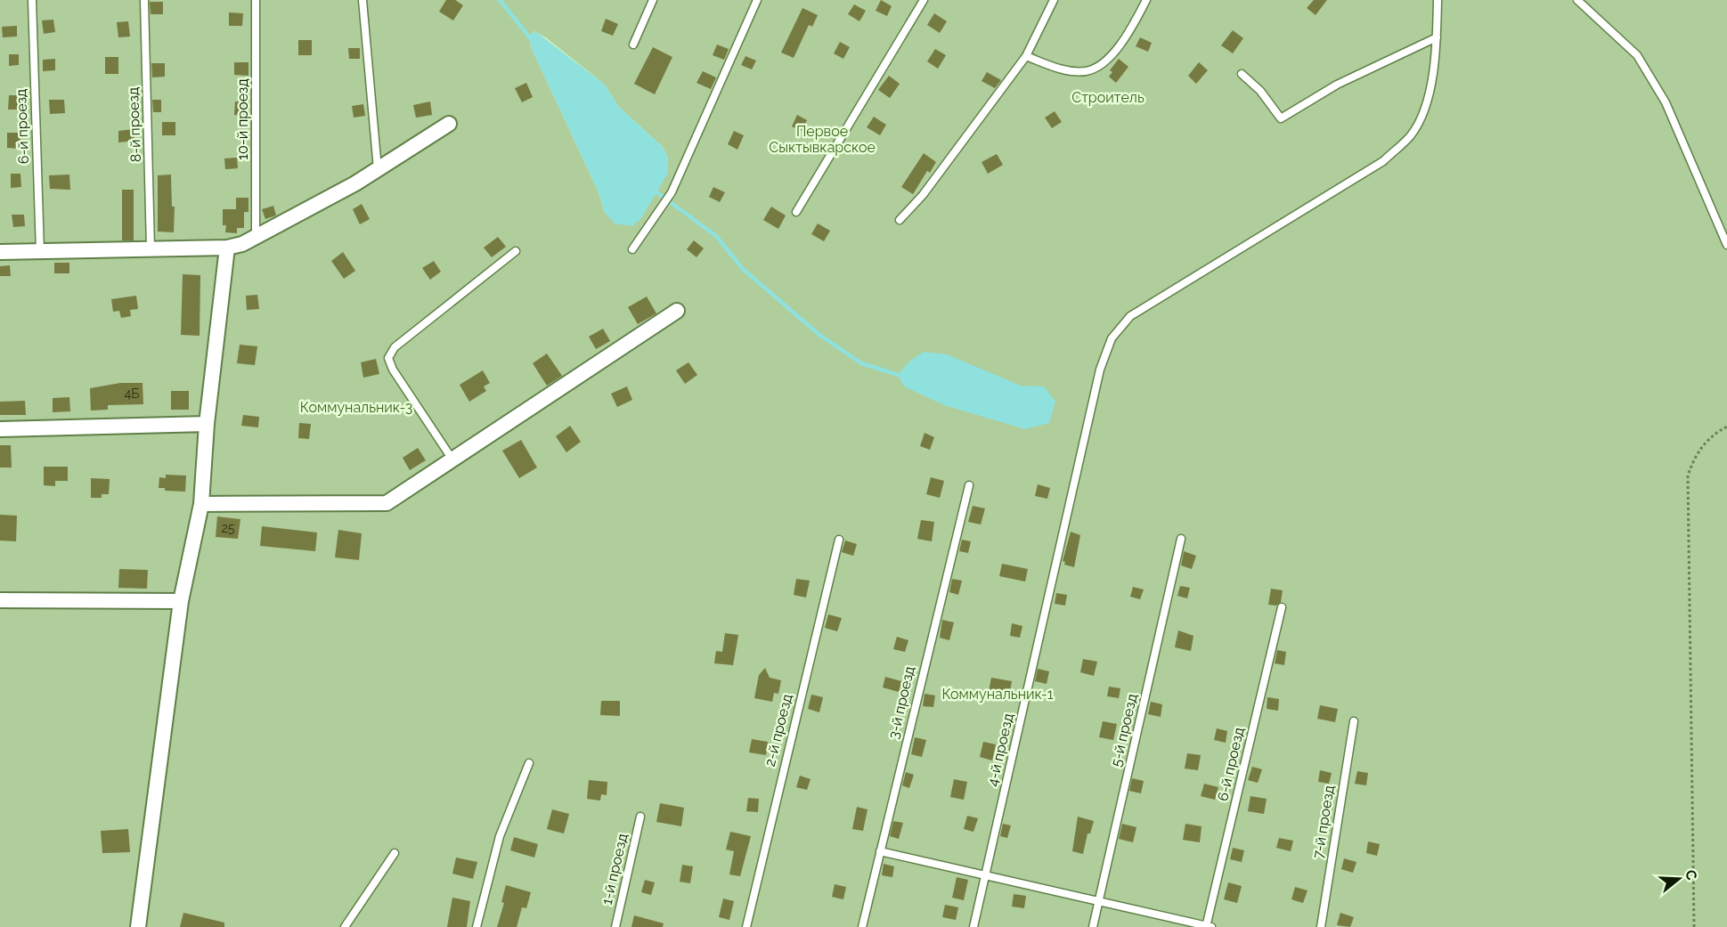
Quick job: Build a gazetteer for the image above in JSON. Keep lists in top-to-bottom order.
{
  "streets": {
    "lane": [
      "10-й проезд",
      "8-й проезд",
      "6-й проезд",
      "3-й проезд",
      "2-й проезд",
      "5-й проезд",
      "4-й проезд",
      "7-й проезд",
      "1-й проезд"
    ]
  },
  "parks": [
    "Строитель",
    "Первое Сыктывкарское",
    "Коммунальник-3",
    "Коммунальник-1"
  ],
  "house_numbers": ["4Б", "25"],
  "north": "right"
}
